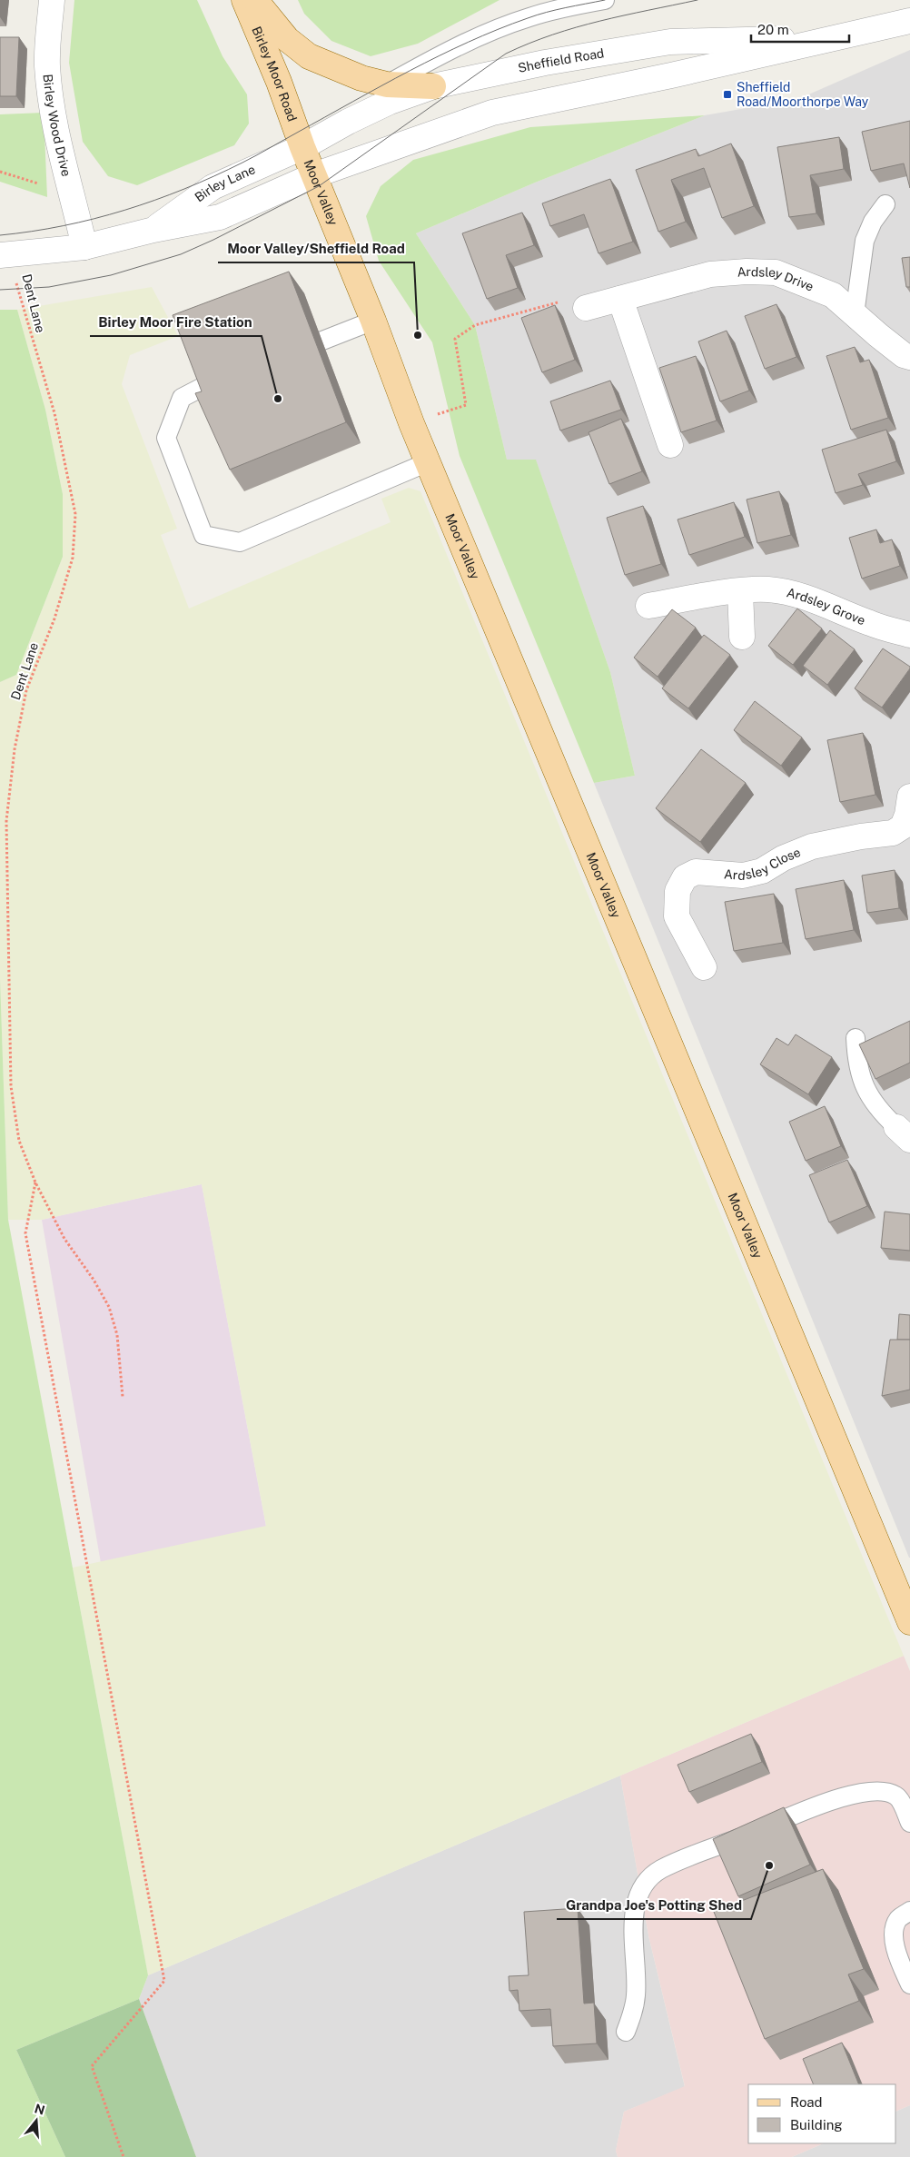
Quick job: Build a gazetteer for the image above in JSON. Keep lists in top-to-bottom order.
{
  "streets": {
    "main road": ["Birley Moor Road", "Moor Valley"],
    "street": [
      "Sheffield Road",
      "Birley Wood Drive",
      "Birley Lane",
      "Ardsley Drive",
      "Ardsley Grove",
      "Ardsley Close"
    ],
    "path": ["Dent Lane"]
  },
  "crossings": [
    ["Sheffield Road", "Birley Moor Road"],
    ["Sheffield Road", "Birley Lane"],
    ["Sheffield Road", "Moor Valley"],
    ["Birley Moor Road", "Birley Lane"],
    ["Birley Moor Road", "Moor Valley"],
    ["Birley Wood Drive", "Birley Lane"],
    ["Birley Lane", "Moor Valley"],
    ["Birley Lane", "Dent Lane"]
  ],
  "places": {
    "transit": ["Sheffield Road/Moorthorpe Way"],
    "other": ["Moor Valley/Sheffield Road", "Birley Moor Fire Station", "Grandpa Joe's Potting Shed"]
  },
  "legend": ["Road", "Building"],
  "scale_bar": "20 m",
  "north": "top"
}
